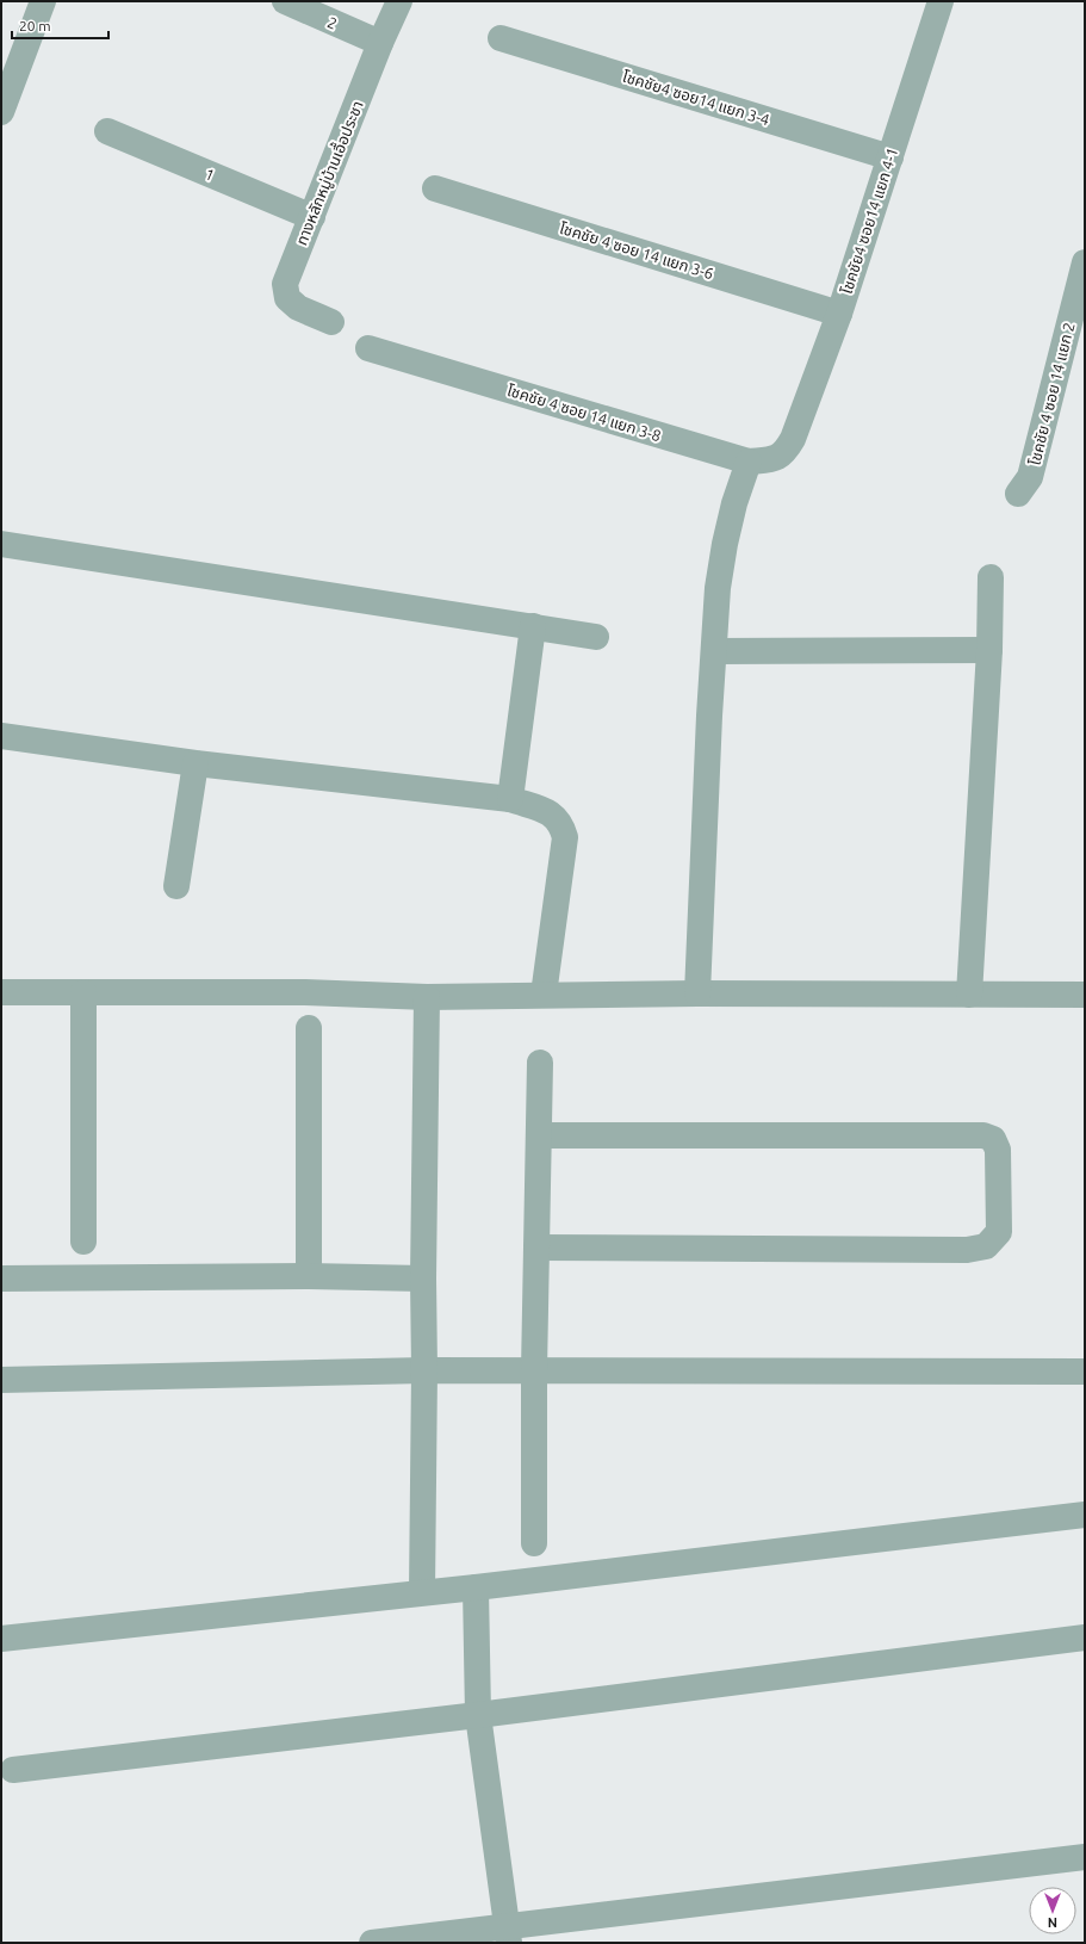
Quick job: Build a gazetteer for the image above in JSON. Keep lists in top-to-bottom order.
{
  "streets": {
    "street": [
      "2",
      "โชคชัย4 ซอย14 แยก 3-4",
      "ทางหลักหมู่บ้านเอื้อประชา",
      "1",
      "โชคชัย4 ซอย14 แยก 4-1",
      "โชคชัย 4 ซอย 14 แยก 3-6",
      "โชคชัย 4 ซอย 14 แยก 2",
      "โชคชัย 4 ซอย 14 แยก 3-8"
    ]
  },
  "crossings": [
    ["2", "ทางหลักหมู่บ้านเอื้อประชา"],
    ["โชคชัย4 ซอย14 แยก 3-4", "โชคชัย4 ซอย14 แยก 4-1"],
    ["ทางหลักหมู่บ้านเอื้อประชา", "1"],
    ["โชคชัย4 ซอย14 แยก 4-1", "โชคชัย 4 ซอย 14 แยก 3-6"],
    ["โชคชัย4 ซอย14 แยก 4-1", "โชคชัย 4 ซอย 14 แยก 3-8"]
  ],
  "scale_bar": "20 m",
  "north": "bottom"
}
